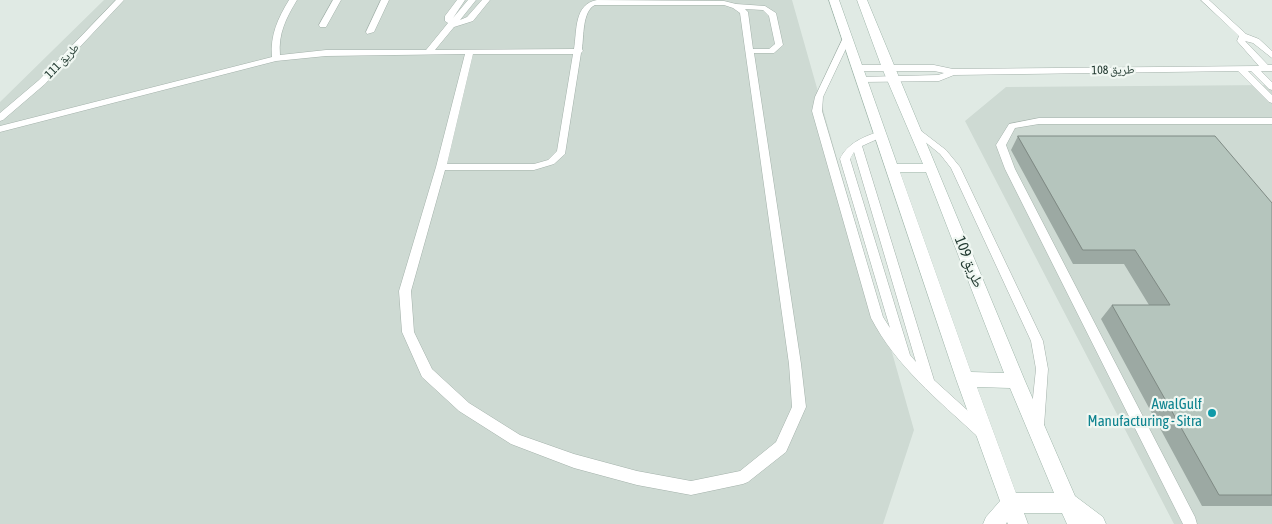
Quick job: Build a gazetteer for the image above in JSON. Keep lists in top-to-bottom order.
{
  "streets": {
    "street": ["طريق 109"],
    "lane": ["طريق 111", "طريق 108"]
  },
  "crossings": [
    ["طريق 108", "طريق 109"]
  ],
  "places": ["AwalGulf Manufacturing - Sitra"]
}
